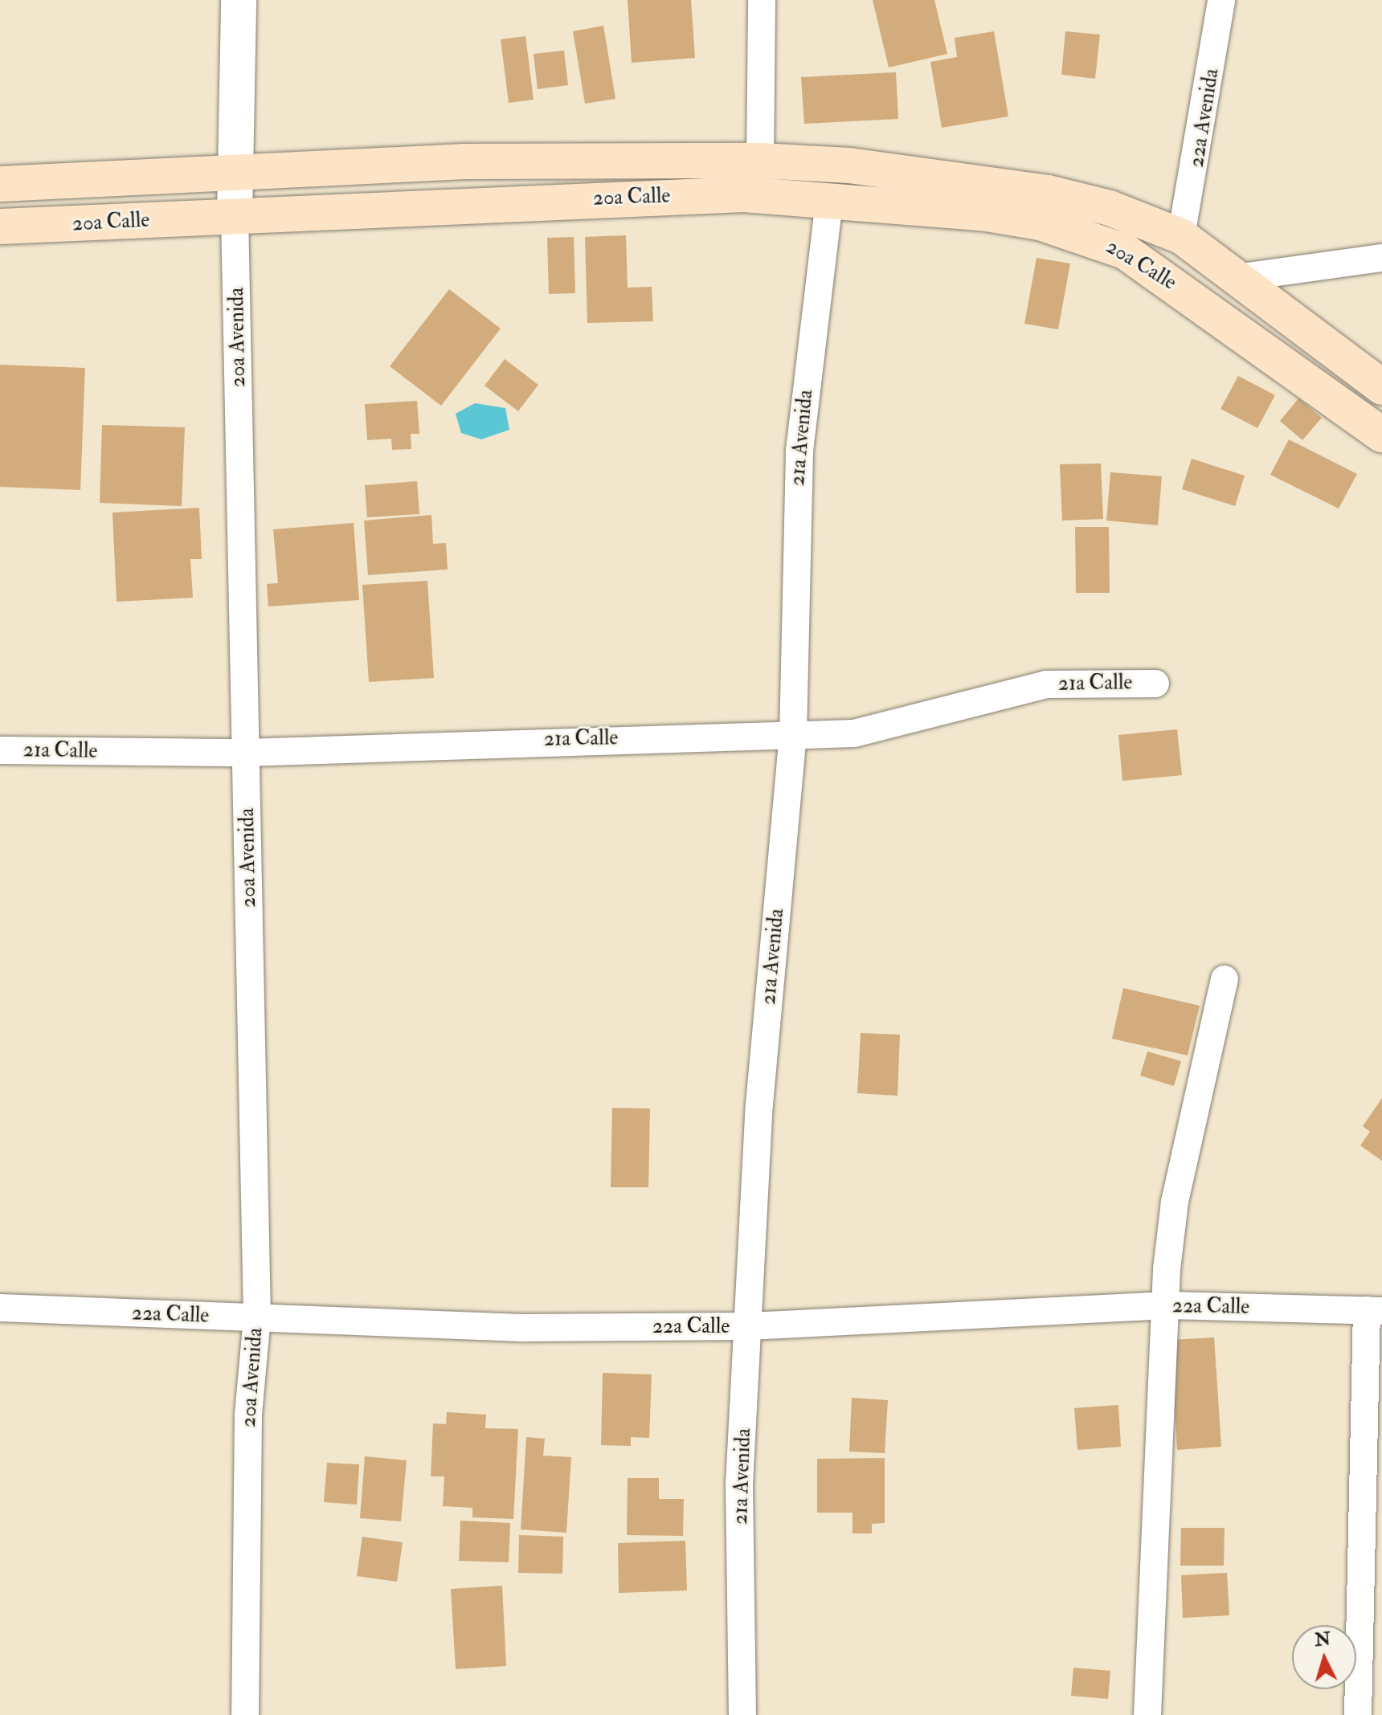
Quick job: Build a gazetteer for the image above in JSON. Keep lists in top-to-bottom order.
{
  "streets": {
    "main road": ["20a Calle"],
    "street": [
      "22a Avenida",
      "20a Avenida",
      "21a Avenida",
      "21a Calle",
      "22a Calle"
    ]
  },
  "crossings": [
    ["22a Avenida", "20a Calle"],
    ["20a Calle", "20a Avenida"],
    ["20a Calle", "21a Avenida"],
    ["20a Avenida", "21a Calle"],
    ["20a Avenida", "22a Calle"],
    ["21a Avenida", "21a Calle"],
    ["21a Avenida", "22a Calle"]
  ],
  "north": "top"
}
